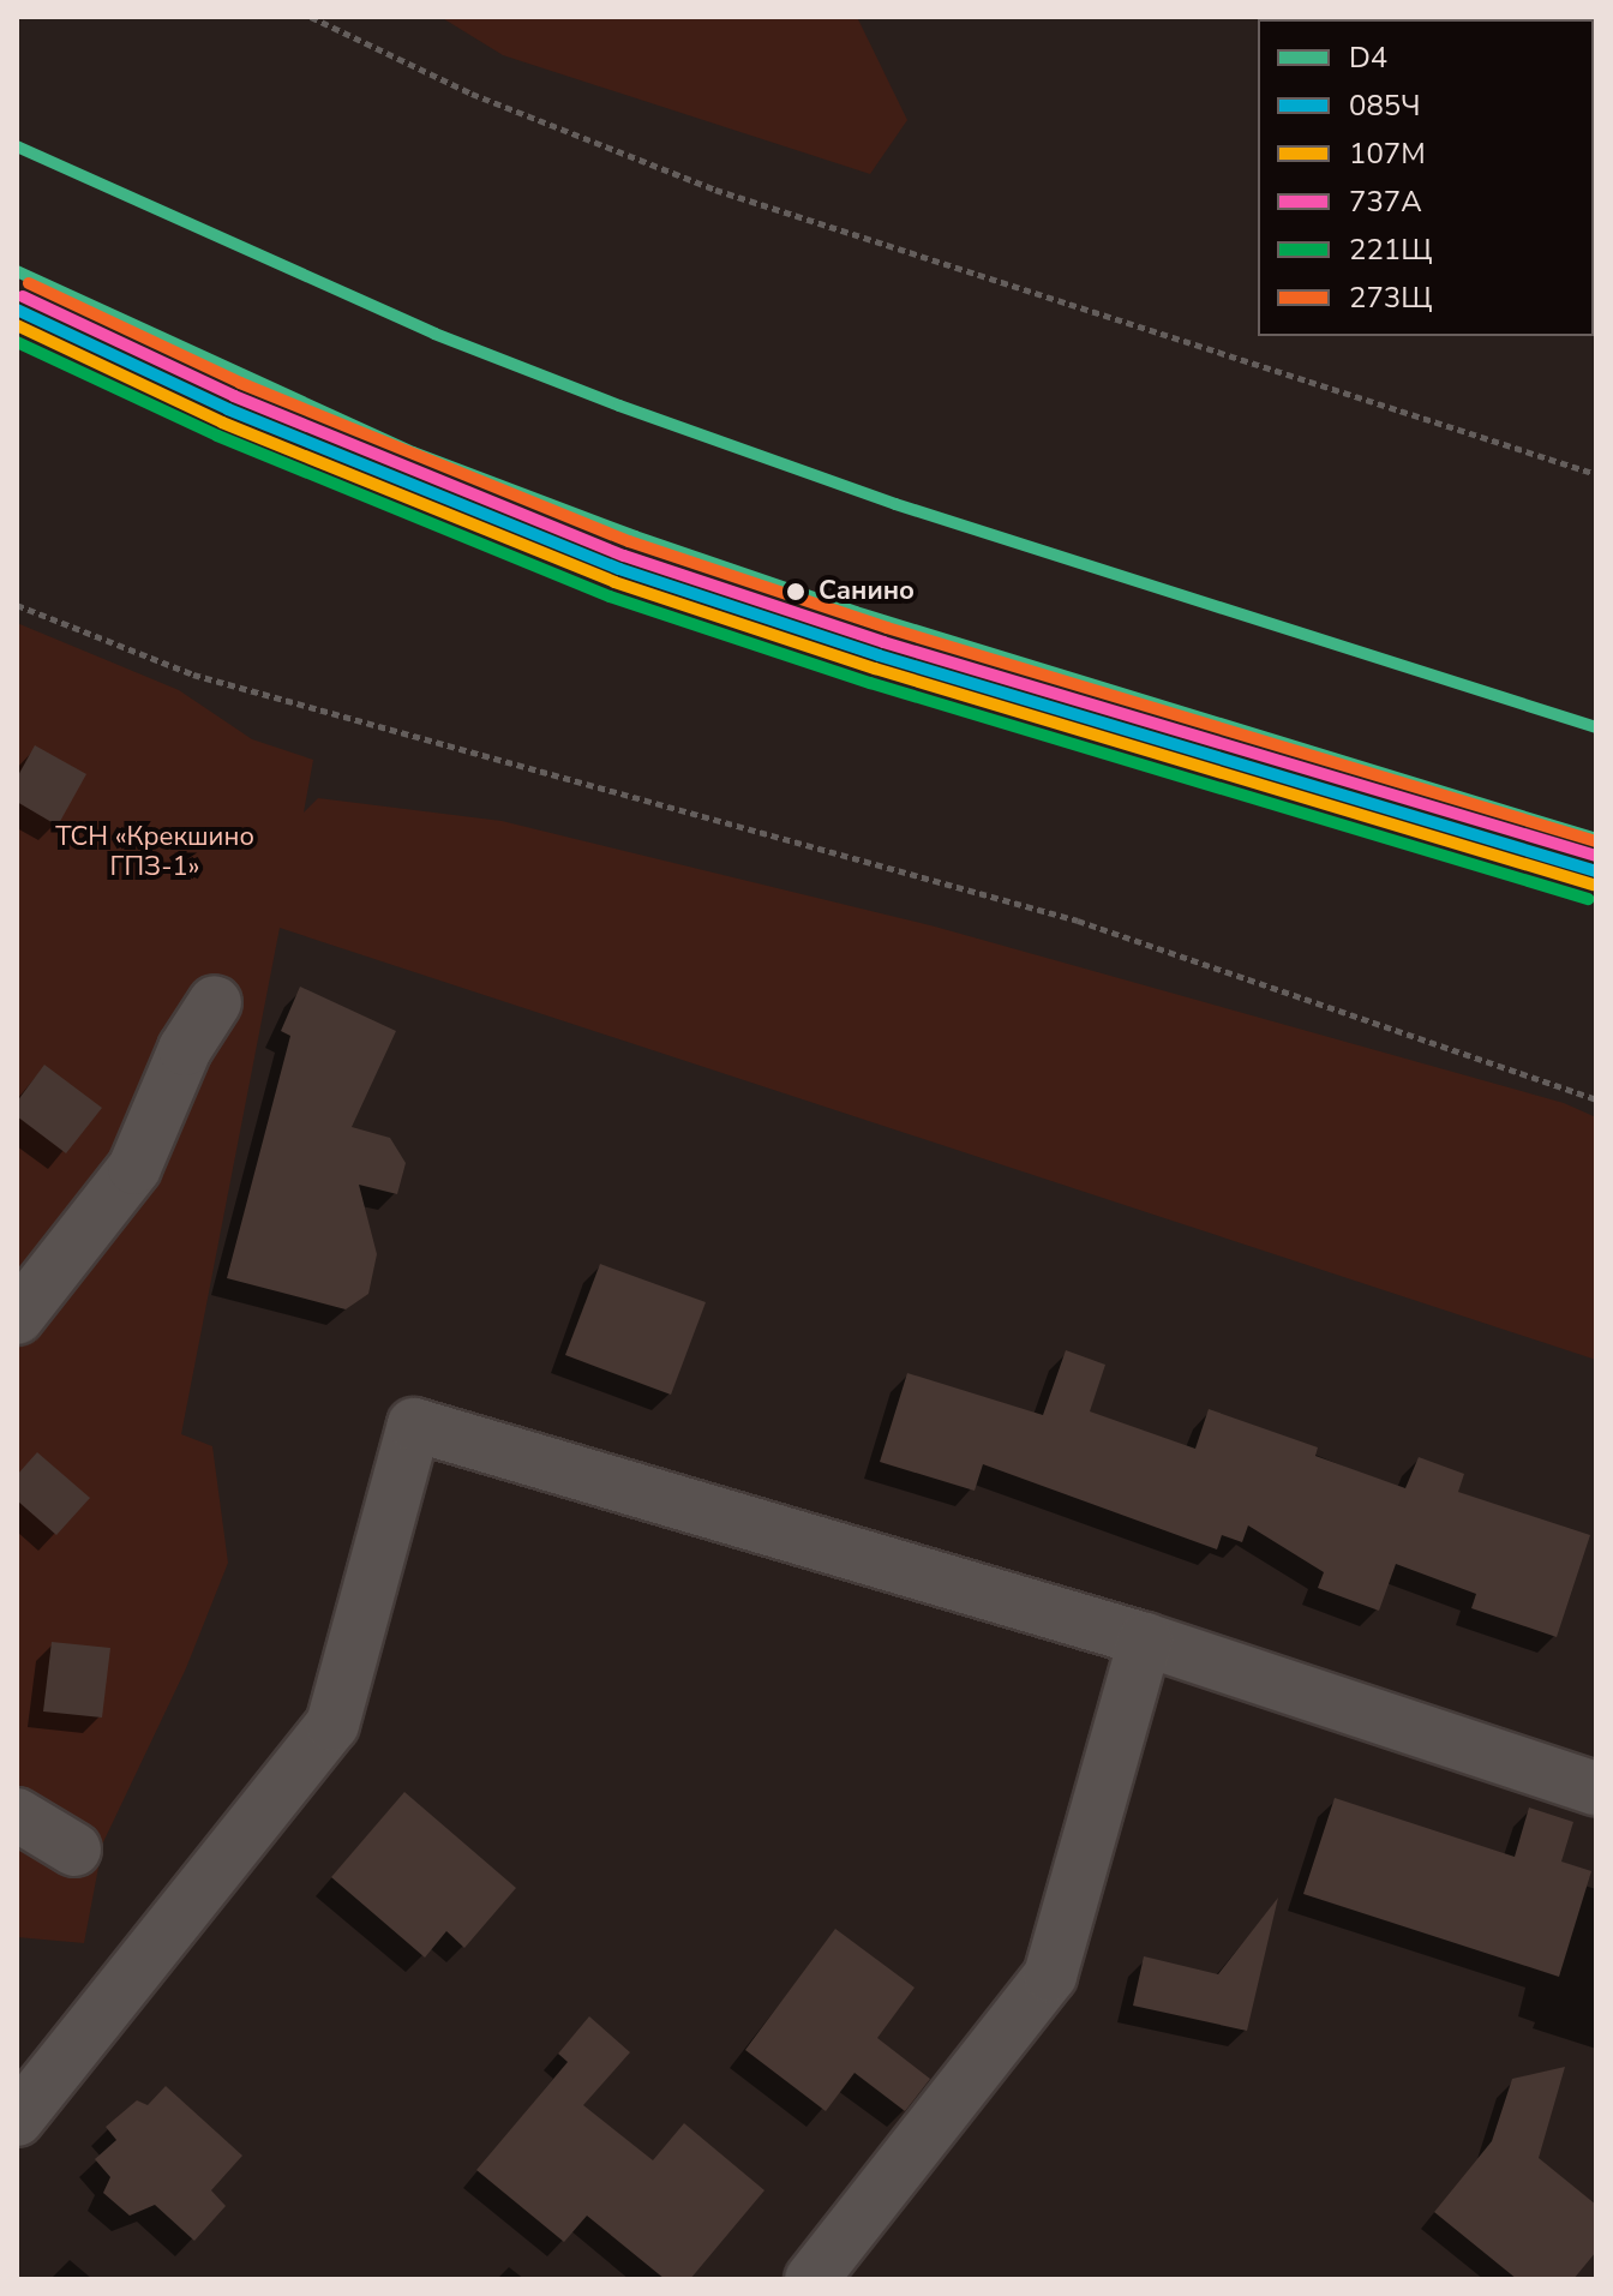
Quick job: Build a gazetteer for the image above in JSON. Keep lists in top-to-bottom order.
{
  "parks": ["ТСН «Крекшино ГПЗ-1»"],
  "places": ["Санино"],
  "lines": [
    "transit line D4",
    "transit line 273Щ",
    "transit line 737А",
    "transit line 085Ч",
    "transit line 107М",
    "transit line 221Щ"
  ],
  "legend": [
    "D4",
    "085Ч",
    "107М",
    "737А",
    "221Щ",
    "273Щ"
  ]
}
